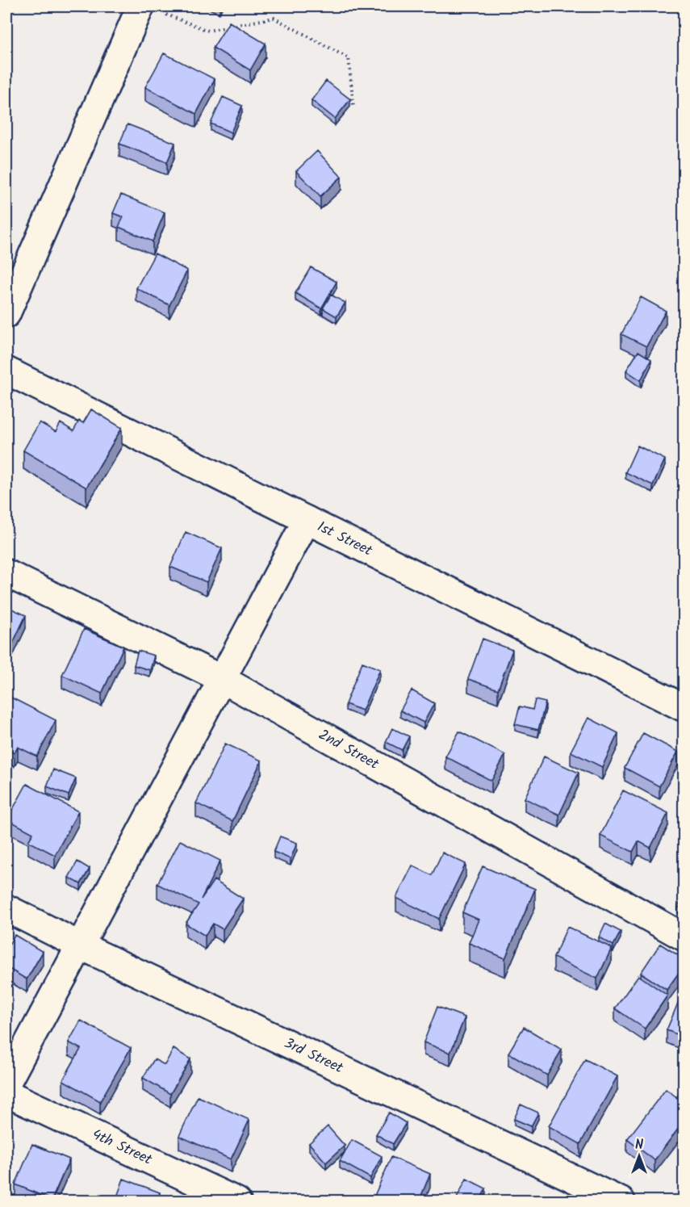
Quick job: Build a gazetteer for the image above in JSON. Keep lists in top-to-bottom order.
{
  "streets": {
    "street": [
      "1st Street",
      "2nd Street",
      "3rd Street",
      "4th Street"
    ]
  },
  "north": "top"
}
